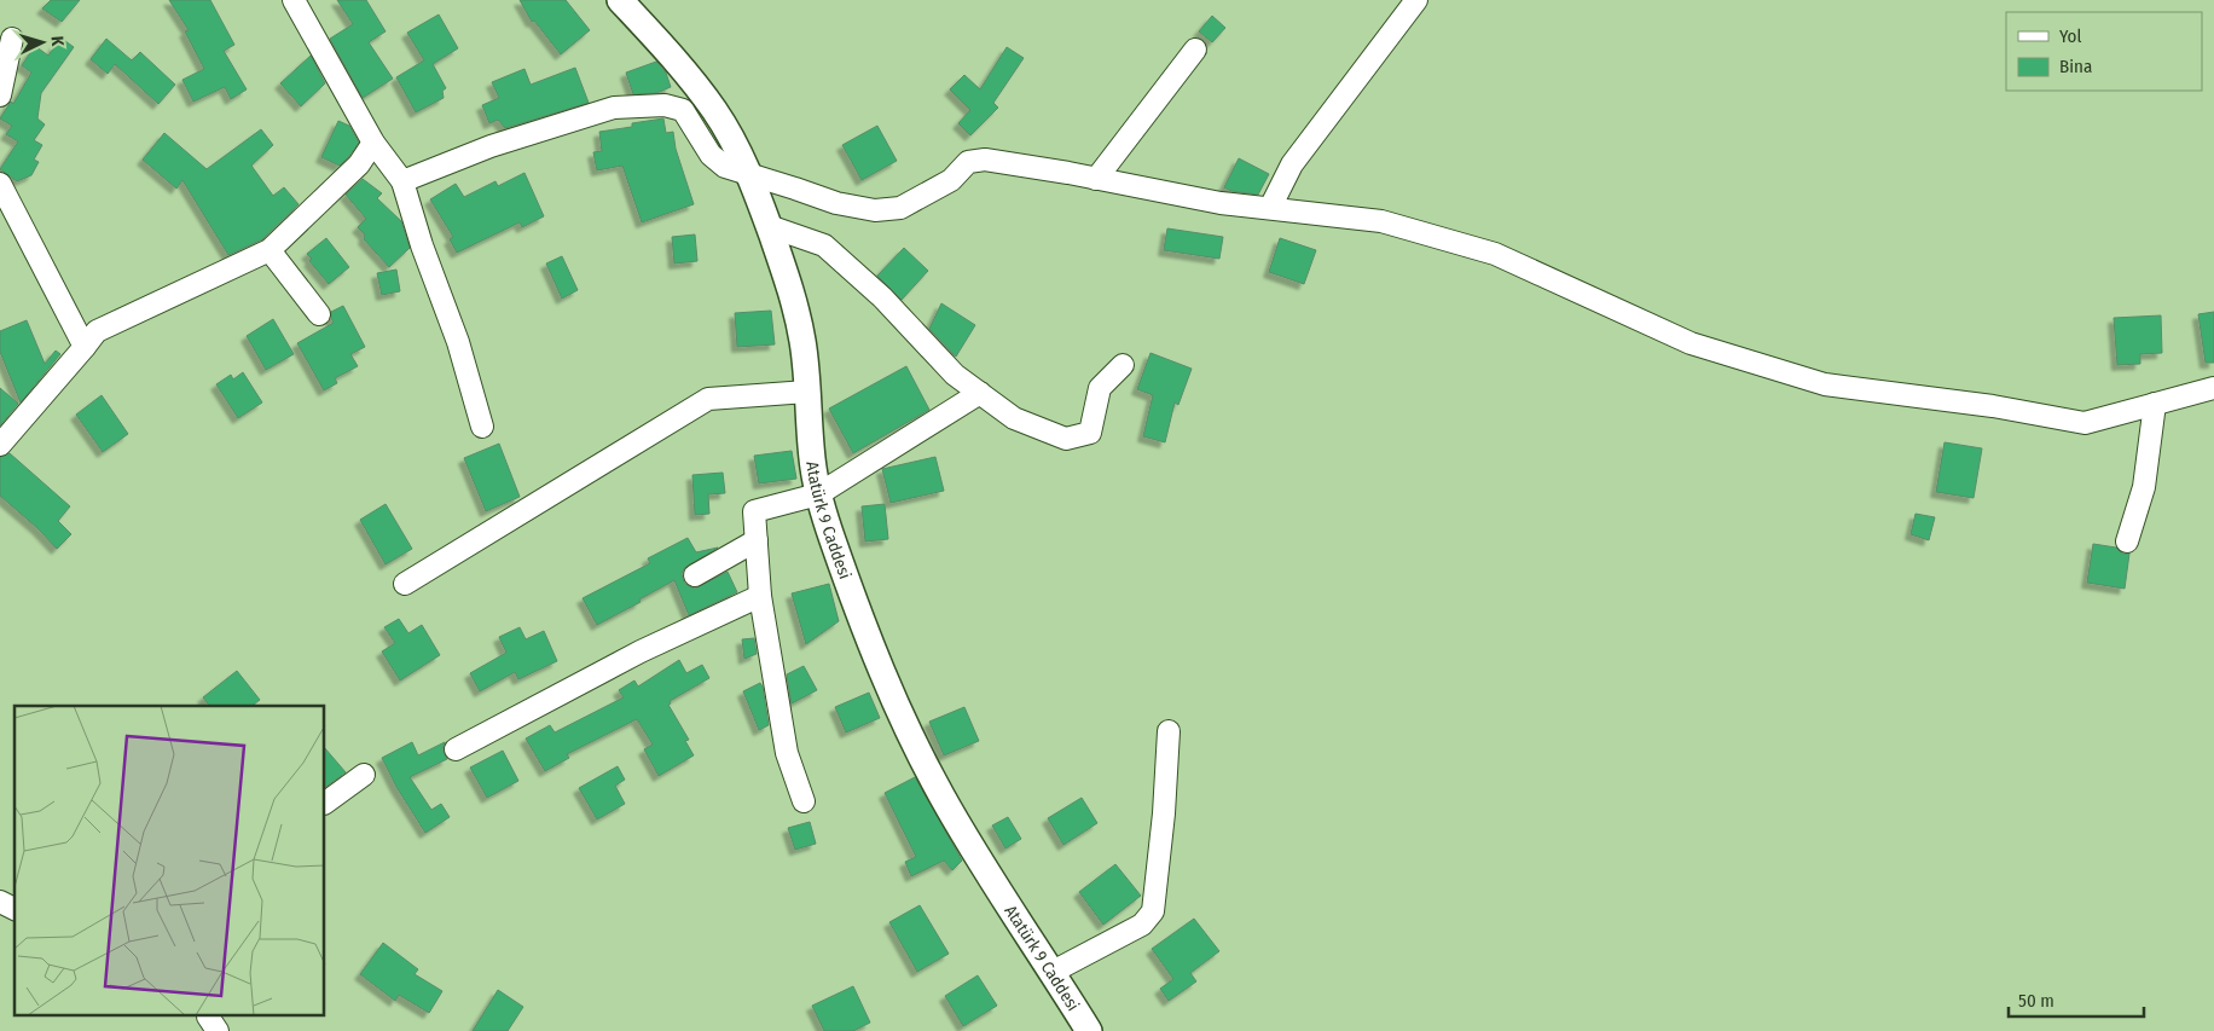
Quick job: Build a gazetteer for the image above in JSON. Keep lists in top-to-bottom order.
{
  "streets": {
    "street": ["Atatürk 9 Caddesi"]
  },
  "legend": ["Yol", "Bina"],
  "scale_bar": "50 m",
  "north": "right"
}
